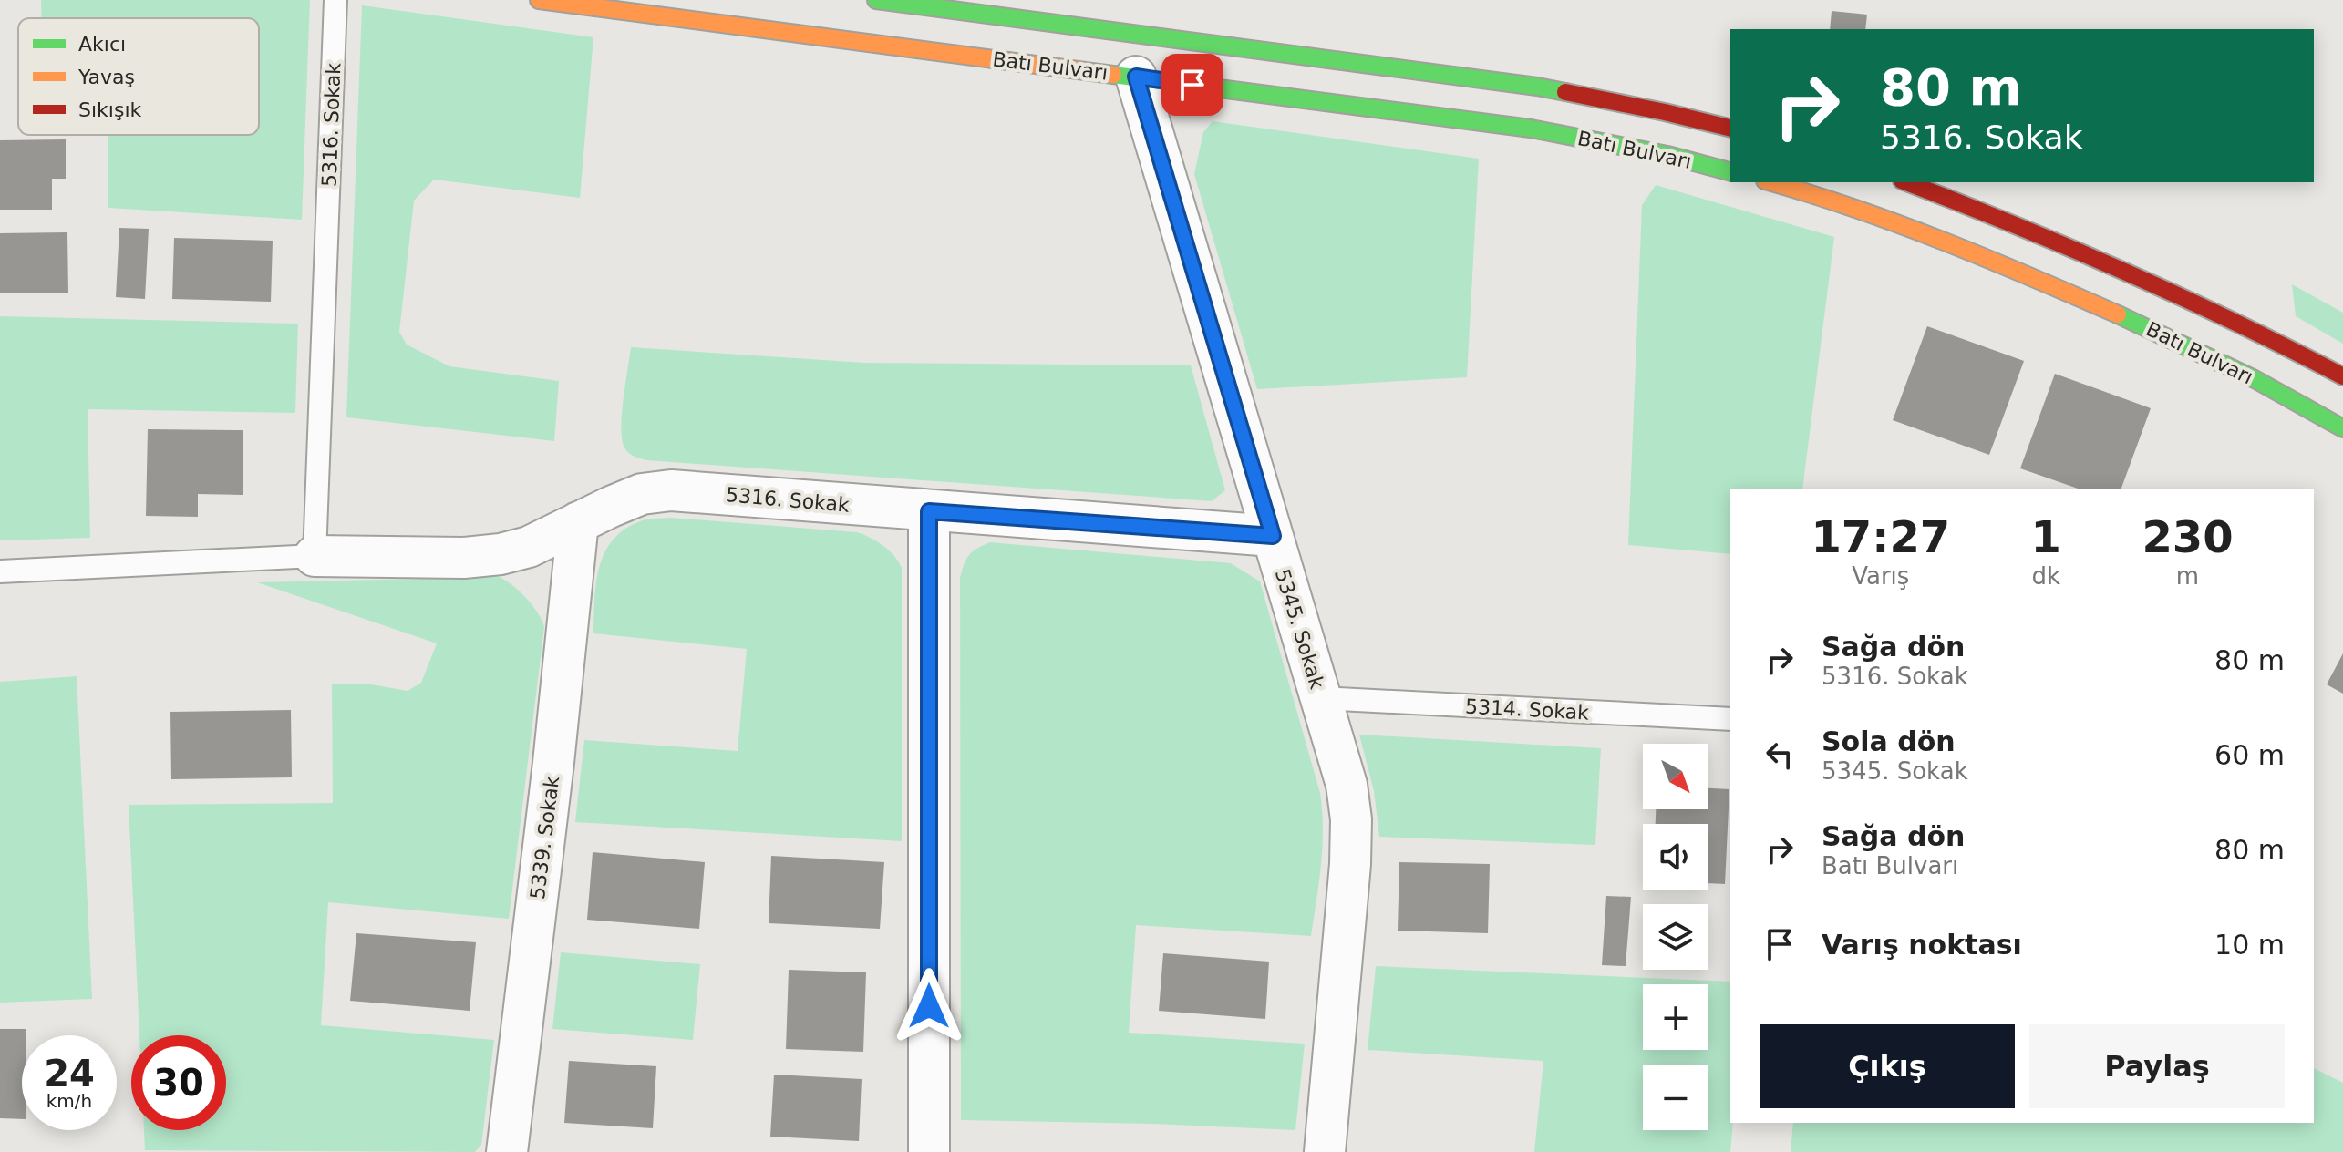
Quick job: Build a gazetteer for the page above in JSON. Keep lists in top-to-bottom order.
{
  "streets": {
    "street": [
      "Batı Bulvarı",
      "5316. Sokak",
      "5345. Sokak",
      "5339. Sokak"
    ],
    "lane": ["5314. Sokak"]
  },
  "crossings": [
    ["Batı Bulvarı", "5345. Sokak"],
    ["5316. Sokak", "5345. Sokak"],
    ["5316. Sokak", "5339. Sokak"],
    ["5345. Sokak", "5314. Sokak"]
  ],
  "legend": ["Akıcı", "Yavaş", "Sıkışık"],
  "north": "bottom right",
  "page": {
    "turn": ["80 m", "5316. Sokak"],
    "eta": [
      "17:27",
      "Varış",
      "1",
      "dk",
      "230",
      "m"
    ],
    "list": [
      {
        "name": "Sağa dön",
        "note": "5316. Sokak",
        "value": "80 m"
      },
      {
        "name": "Sola dön",
        "note": "5345. Sokak",
        "value": "60 m"
      },
      {
        "name": "Sağa dön",
        "note": "Batı Bulvarı",
        "value": "80 m"
      },
      {
        "name": "Varış noktası",
        "value": "10 m"
      }
    ],
    "map_buttons": ["+", "−"],
    "buttons": ["Çıkış", "Paylaş"],
    "speed": "24 km/h",
    "limit": "30"
  }
}
